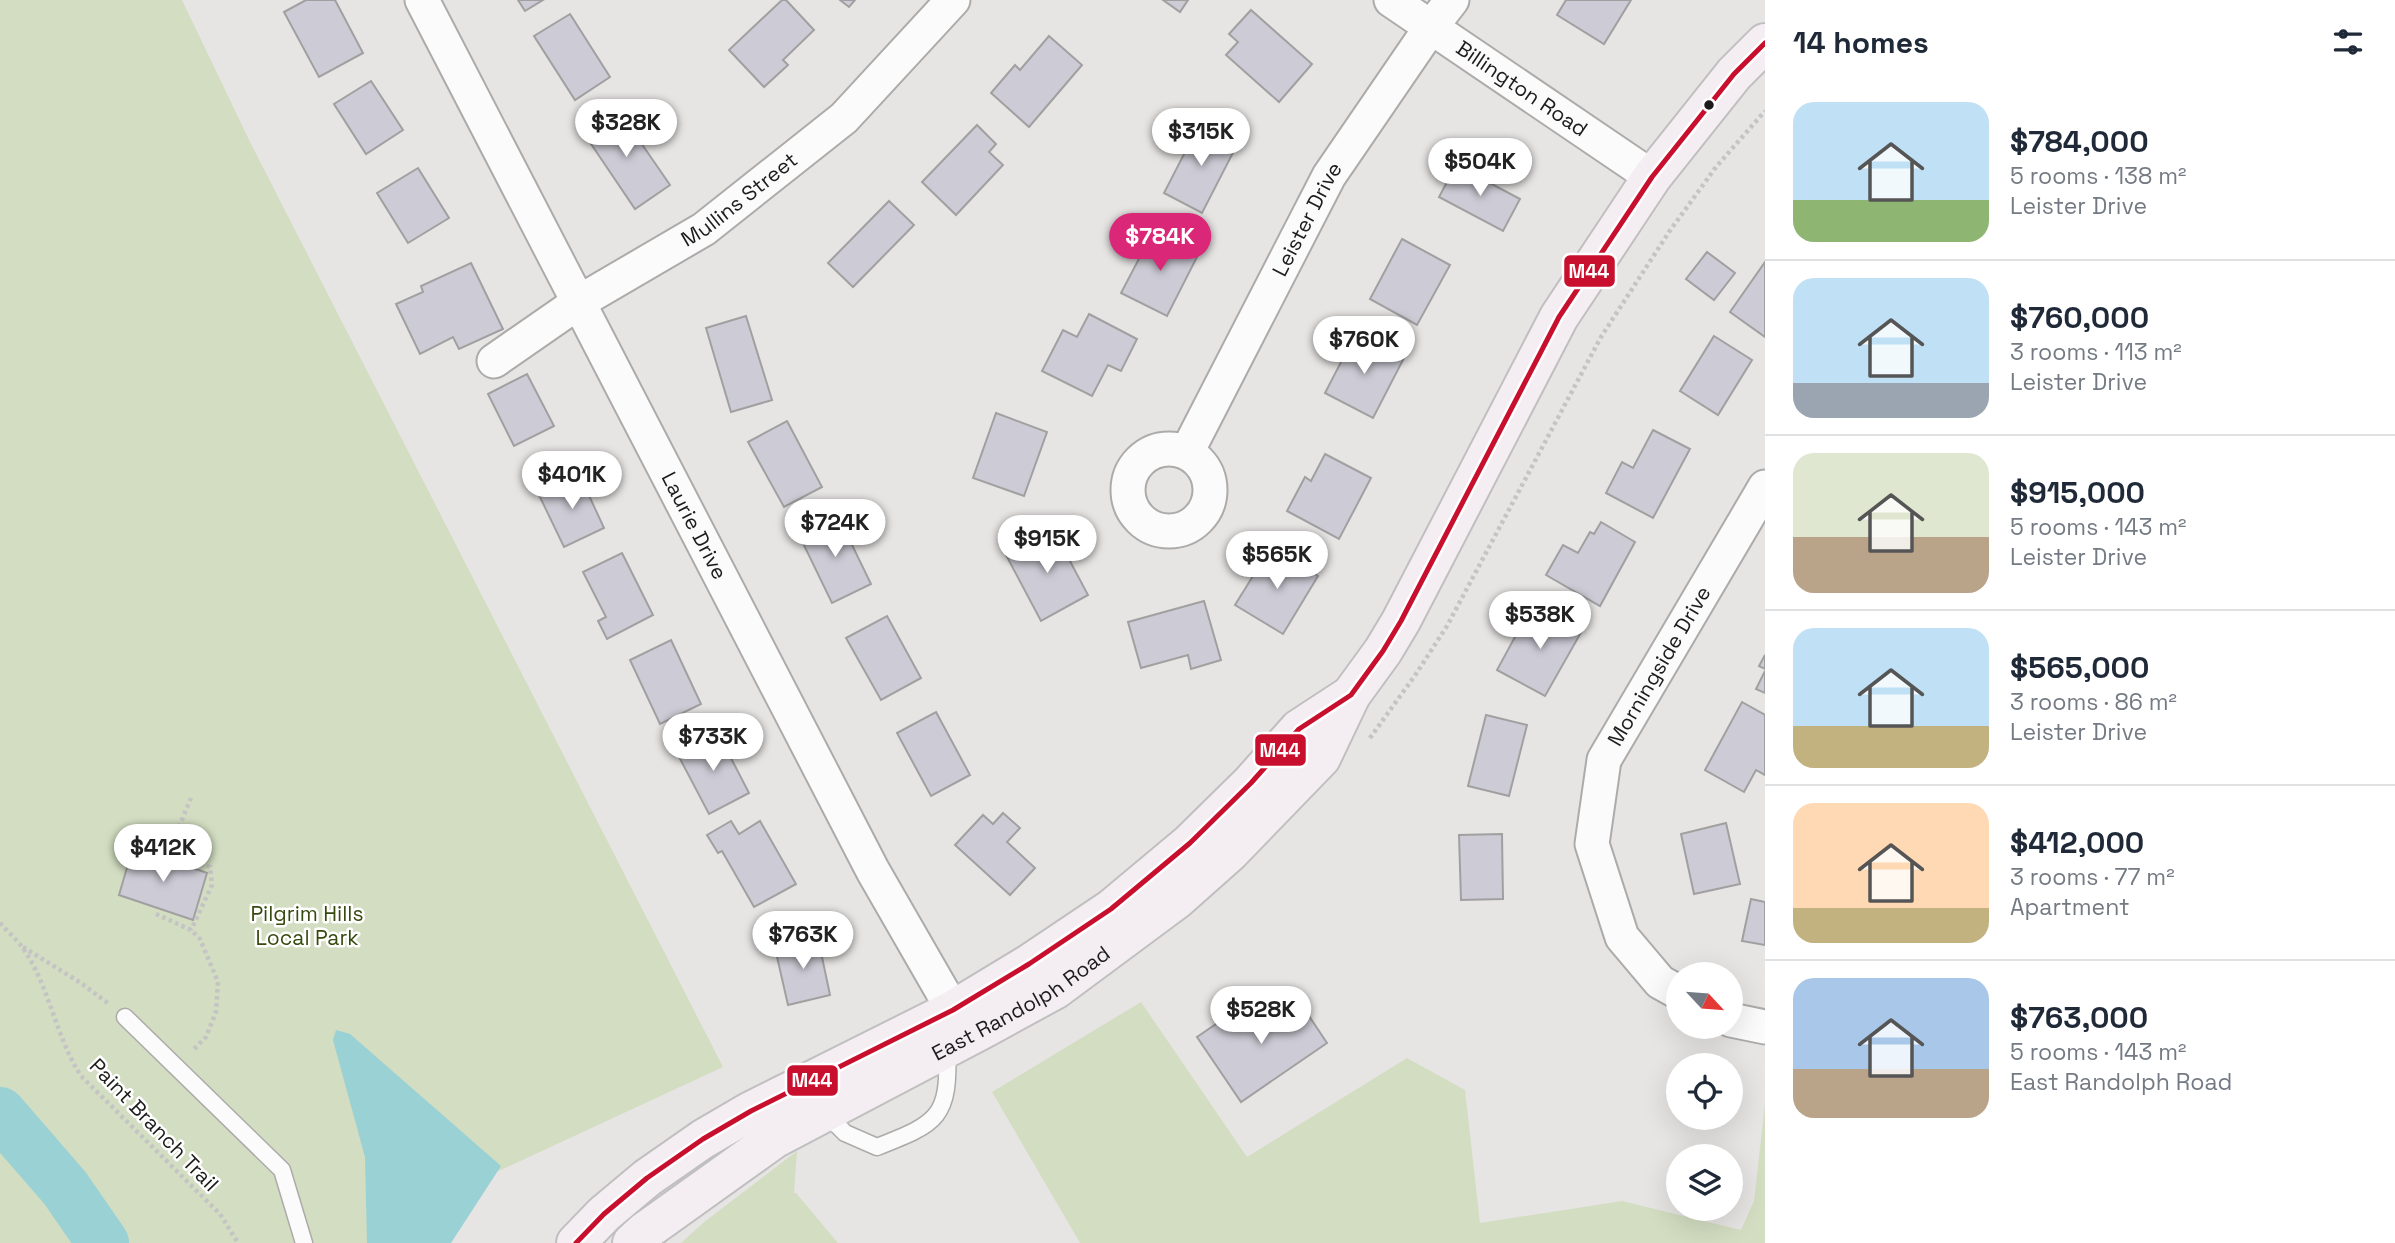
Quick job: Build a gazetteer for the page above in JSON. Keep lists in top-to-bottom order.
{
  "streets": {
    "main road": ["East Randolph Road"],
    "street": [
      "Billington Road",
      "Mullins Street",
      "Leister Drive",
      "Laurie Drive",
      "Morningside Drive"
    ],
    "path": ["Paint Branch Trail"]
  },
  "crossings": [
    ["Billington Road", "Leister Drive"],
    ["Billington Road", "East Randolph Road"],
    ["Mullins Street", "Laurie Drive"],
    ["Laurie Drive", "East Randolph Road"]
  ],
  "parks": ["Pilgrim Hills Local Park"],
  "lines": ["transit line M44"],
  "north": "bottom right",
  "page": {
    "heading": "14 homes",
    "list": [
      {
        "name": "$784,000",
        "note": "5 rooms · 138 m² · Leister Drive"
      },
      {
        "name": "$760,000",
        "note": "3 rooms · 113 m² · Leister Drive"
      },
      {
        "name": "$915,000",
        "note": "5 rooms · 143 m² · Leister Drive"
      },
      {
        "name": "$565,000",
        "note": "3 rooms · 86 m² · Leister Drive"
      },
      {
        "name": "$412,000",
        "note": "3 rooms · 77 m² · Apartment"
      },
      {
        "name": "$763,000",
        "note": "5 rooms · 143 m² · East Randolph Road"
      }
    ],
    "price": [
      "$328K",
      "$315K",
      "$504K",
      "$784K",
      "$760K",
      "$401K",
      "$724K",
      "$915K",
      "$565K",
      "$538K",
      "$733K",
      "$412K",
      "$763K",
      "$528K"
    ]
  }
}
